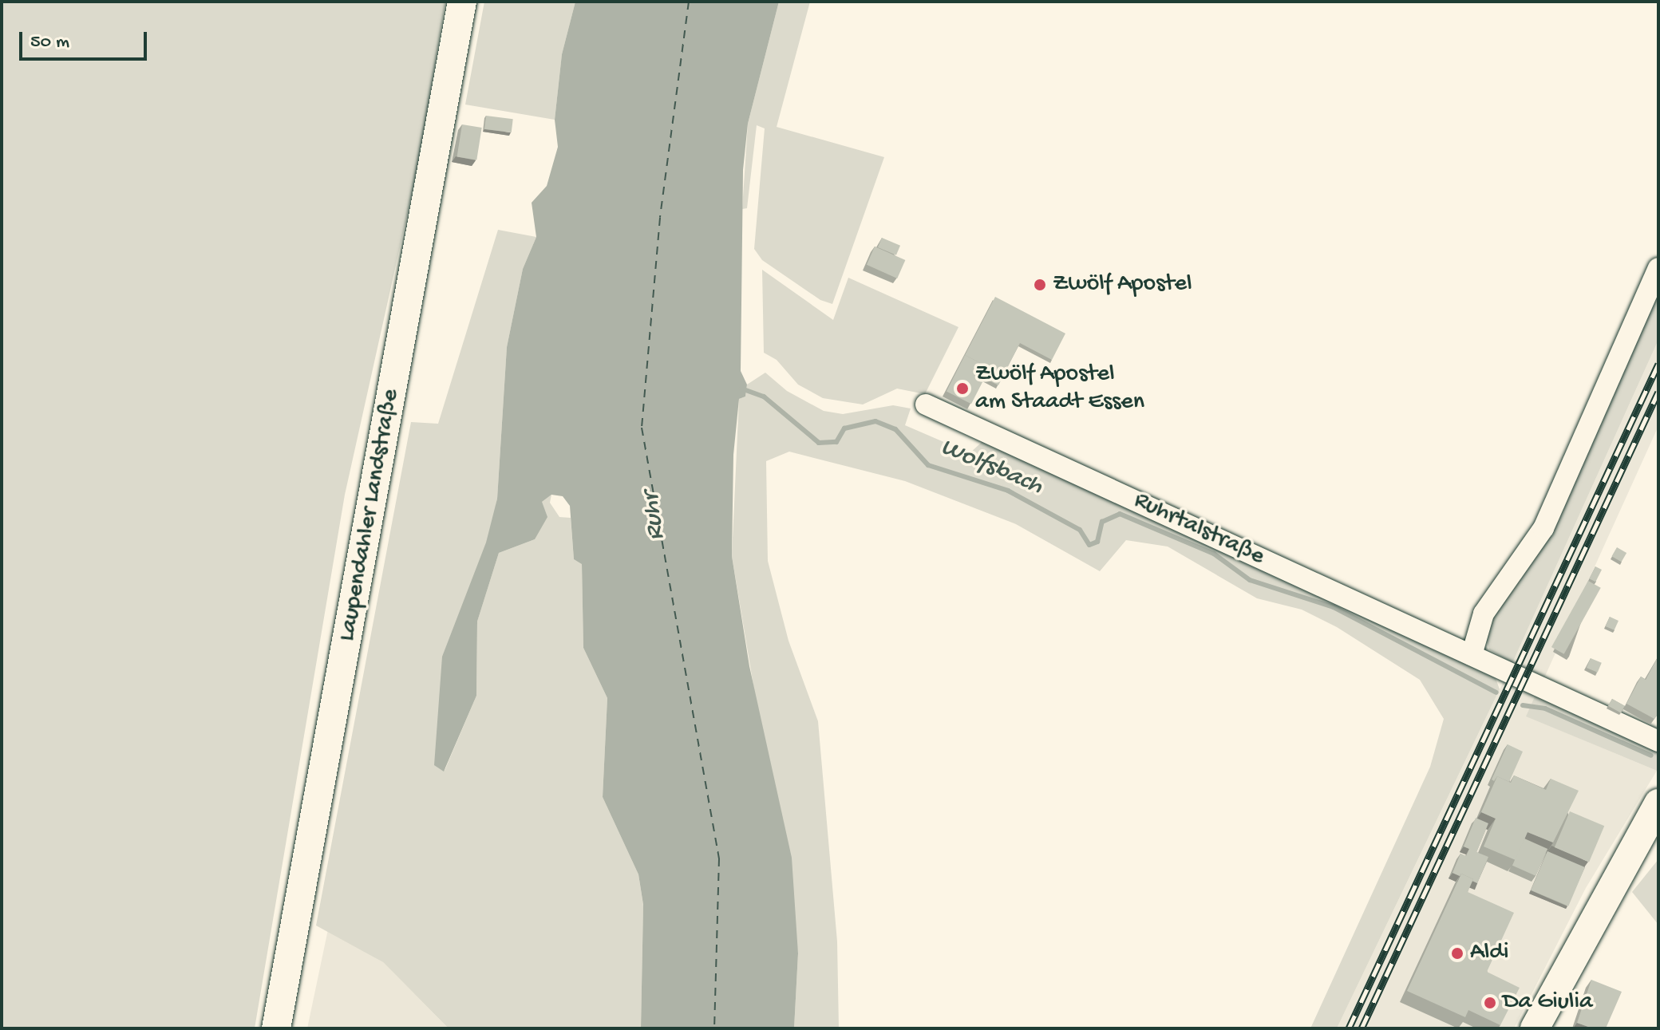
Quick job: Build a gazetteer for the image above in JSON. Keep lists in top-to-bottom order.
{
  "streets": {
    "main road": ["Laupendahler Landstraße"],
    "street": ["Ruhrtalstraße"]
  },
  "water": ["Wolfsbach", "Ruhr"],
  "places": [
    "Zwölf Apostel",
    "Zwölf Apostel am Staadt Essen",
    "Aldi",
    "Da Giulia"
  ],
  "scale_bar": "50 m"
}
